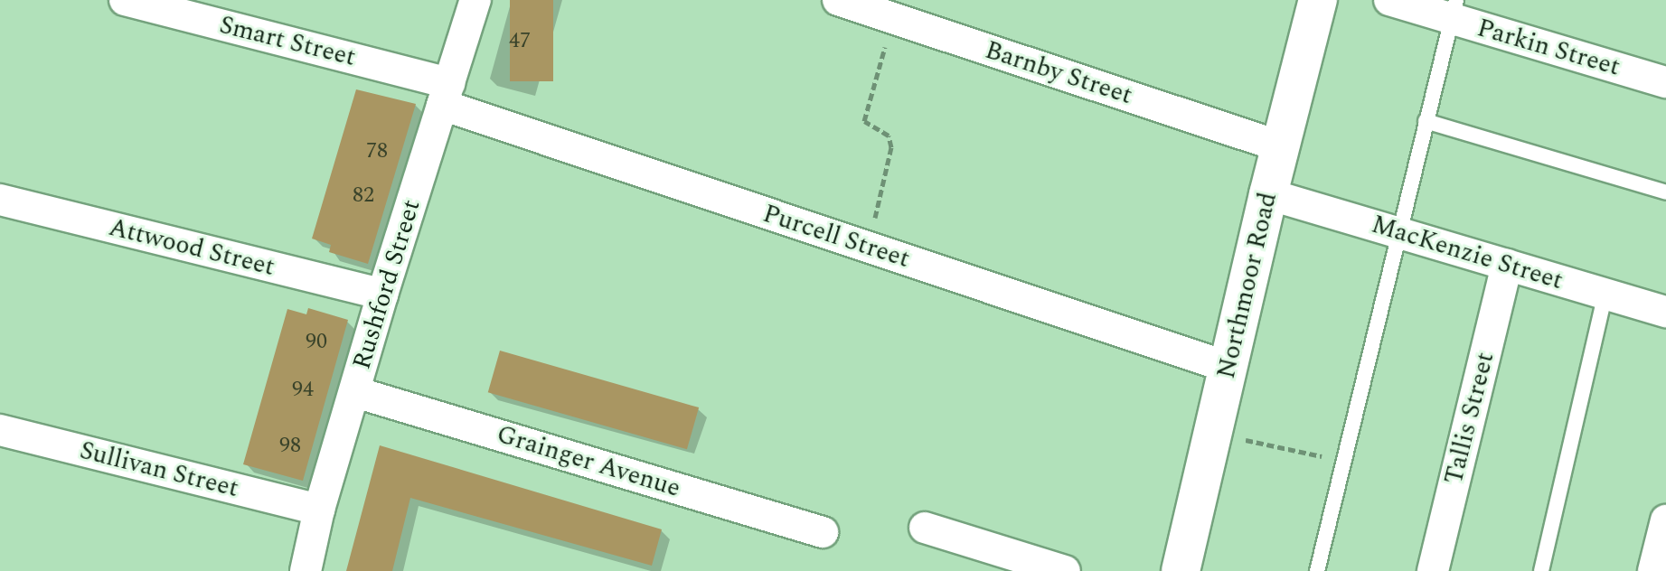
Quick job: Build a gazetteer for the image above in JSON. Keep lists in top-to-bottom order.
{
  "streets": {
    "street": [
      "Smart Street",
      "Parkin Street",
      "Barnby Street",
      "Purcell Street",
      "Attwood Street",
      "MacKenzie Street",
      "Rushford Street",
      "Northmoor Road",
      "Tallis Street",
      "Grainger Avenue",
      "Sullivan Street"
    ]
  },
  "crossings": [
    ["Smart Street", "Purcell Street"],
    ["Smart Street", "Rushford Street"],
    ["Barnby Street", "Northmoor Road"],
    ["Purcell Street", "Rushford Street"],
    ["Purcell Street", "Northmoor Road"],
    ["Attwood Street", "Rushford Street"],
    ["MacKenzie Street", "Northmoor Road"],
    ["MacKenzie Street", "Tallis Street"],
    ["Rushford Street", "Grainger Avenue"],
    ["Rushford Street", "Sullivan Street"]
  ],
  "house_numbers": [
    "47",
    "78",
    "82",
    "90",
    "94",
    "98"
  ]
}
